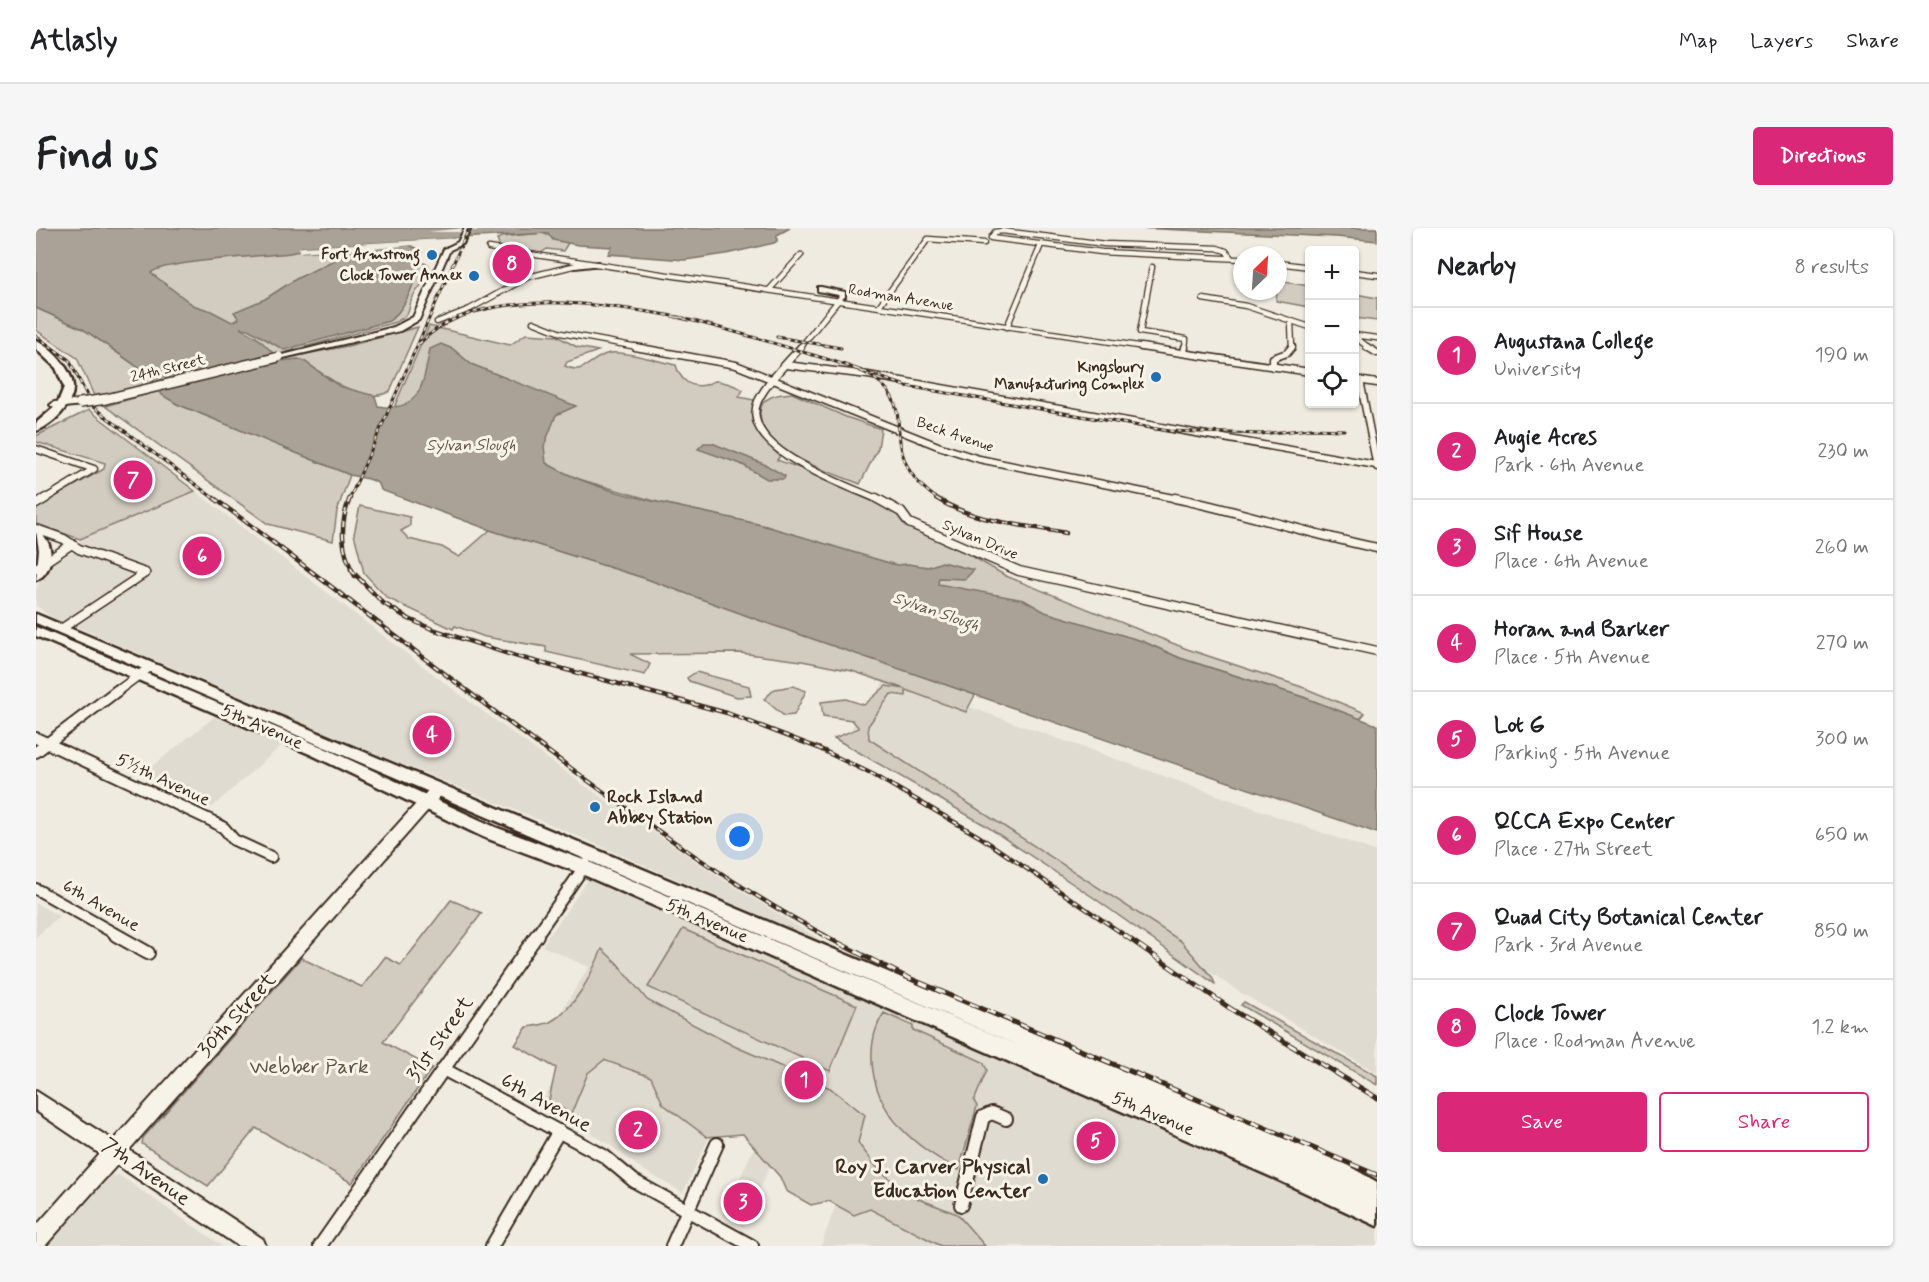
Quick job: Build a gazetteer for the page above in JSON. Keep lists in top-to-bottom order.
{
  "streets": {
    "main road": ["5th Avenue"],
    "street": [
      "Rodman Avenue",
      "24th Street",
      "Beck Avenue",
      "Sylvan Drive",
      "5½th Avenue",
      "6th Avenue",
      "30th Street",
      "31st Street",
      "7th Avenue"
    ]
  },
  "crossings": [
    ["Rodman Avenue", "Sylvan Drive"],
    ["Beck Avenue", "Sylvan Drive"],
    ["5th Avenue", "30th Street"],
    ["5th Avenue", "31st Street"],
    ["6th Avenue", "31st Street"],
    ["30th Street", "7th Avenue"]
  ],
  "water": ["Sylvan Slough"],
  "parks": ["Webber Park"],
  "places": [
    "Fort Armstrong",
    "Clock Tower Annex",
    "Kingsbury Manufacturing Complex",
    "Rock Island Abbey Station",
    "Roy J. Carver Physical Education Center"
  ],
  "north": "top right",
  "page": {
    "header": "Atlasly",
    "nav": ["Map", "Layers", "Share"],
    "buttons": [
      "Directions",
      ["Save", "Share"]
    ],
    "title": "Find us",
    "heading": ["Nearby", "8 results"],
    "pins": [
      "8",
      "7",
      "6",
      "4",
      "1",
      "2",
      "5",
      "3"
    ],
    "map_buttons": ["+", "−"],
    "list": [
      {
        "mark": "1",
        "name": "Augustana College",
        "note": "University",
        "value": "190 m"
      },
      {
        "mark": "2",
        "name": "Augie Acres",
        "note": "Park · 6th Avenue",
        "value": "230 m"
      },
      {
        "mark": "3",
        "name": "Sif House",
        "note": "Place · 6th Avenue",
        "value": "260 m"
      },
      {
        "mark": "4",
        "name": "Horan and Barker",
        "note": "Place · 5th Avenue",
        "value": "270 m"
      },
      {
        "mark": "5",
        "name": "Lot G",
        "note": "Parking · 5th Avenue",
        "value": "300 m"
      },
      {
        "mark": "6",
        "name": "QCCA Expo Center",
        "note": "Place · 27th Street",
        "value": "650 m"
      },
      {
        "mark": "7",
        "name": "Quad City Botanical Center",
        "note": "Park · 3rd Avenue",
        "value": "850 m"
      },
      {
        "mark": "8",
        "name": "Clock Tower",
        "note": "Place · Rodman Avenue",
        "value": "1.2 km"
      }
    ]
  }
}
